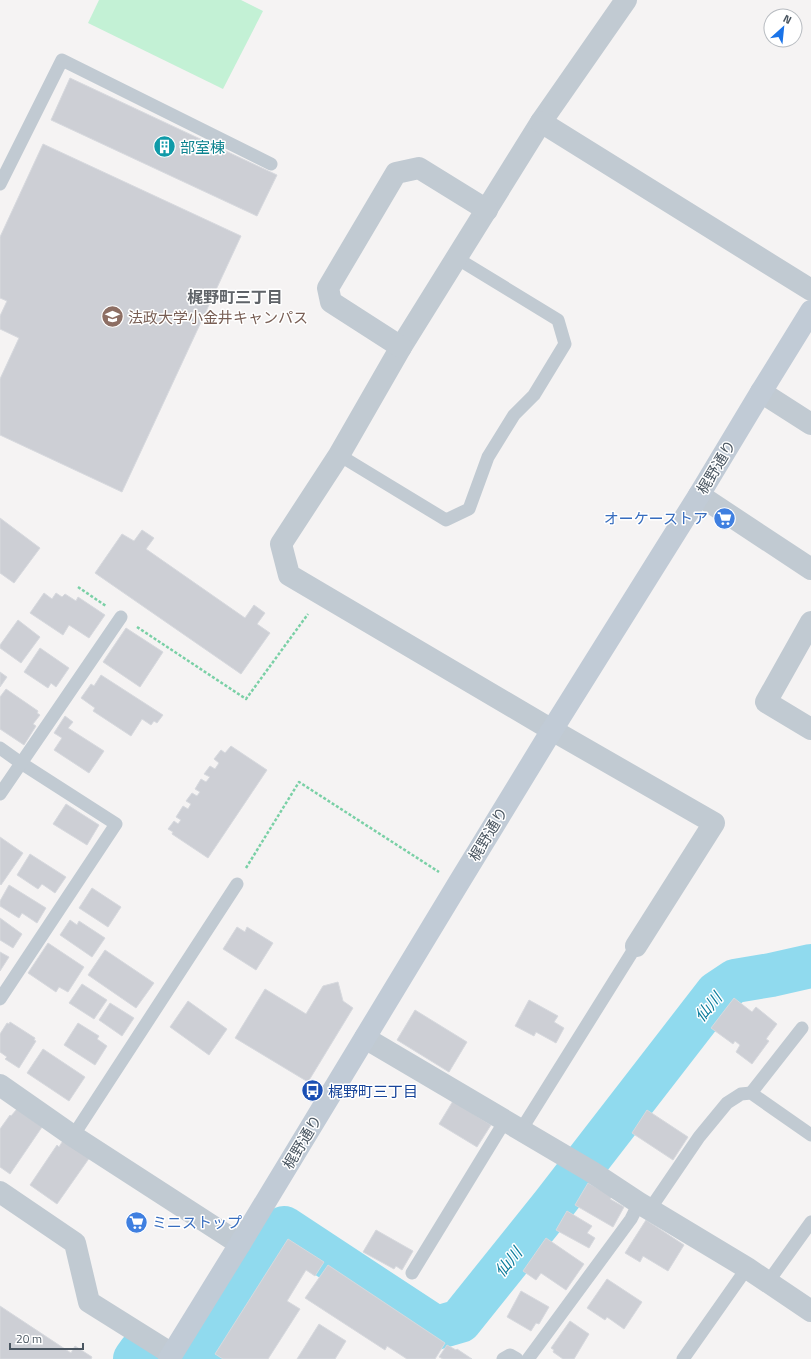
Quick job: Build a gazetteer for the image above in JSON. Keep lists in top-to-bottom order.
{
  "streets": {
    "street": ["梶野通り"]
  },
  "districts": ["梶野町三丁目"],
  "water": ["仙川"],
  "places": {
    "building": ["部室棟"],
    "school or university": ["法政大学小金井キャンパス"],
    "supermarket": ["オーケーストア", "ミニストップ"],
    "bus stop": ["梶野町三丁目"]
  },
  "scale_bar": "20 m",
  "north": "top right"
}
